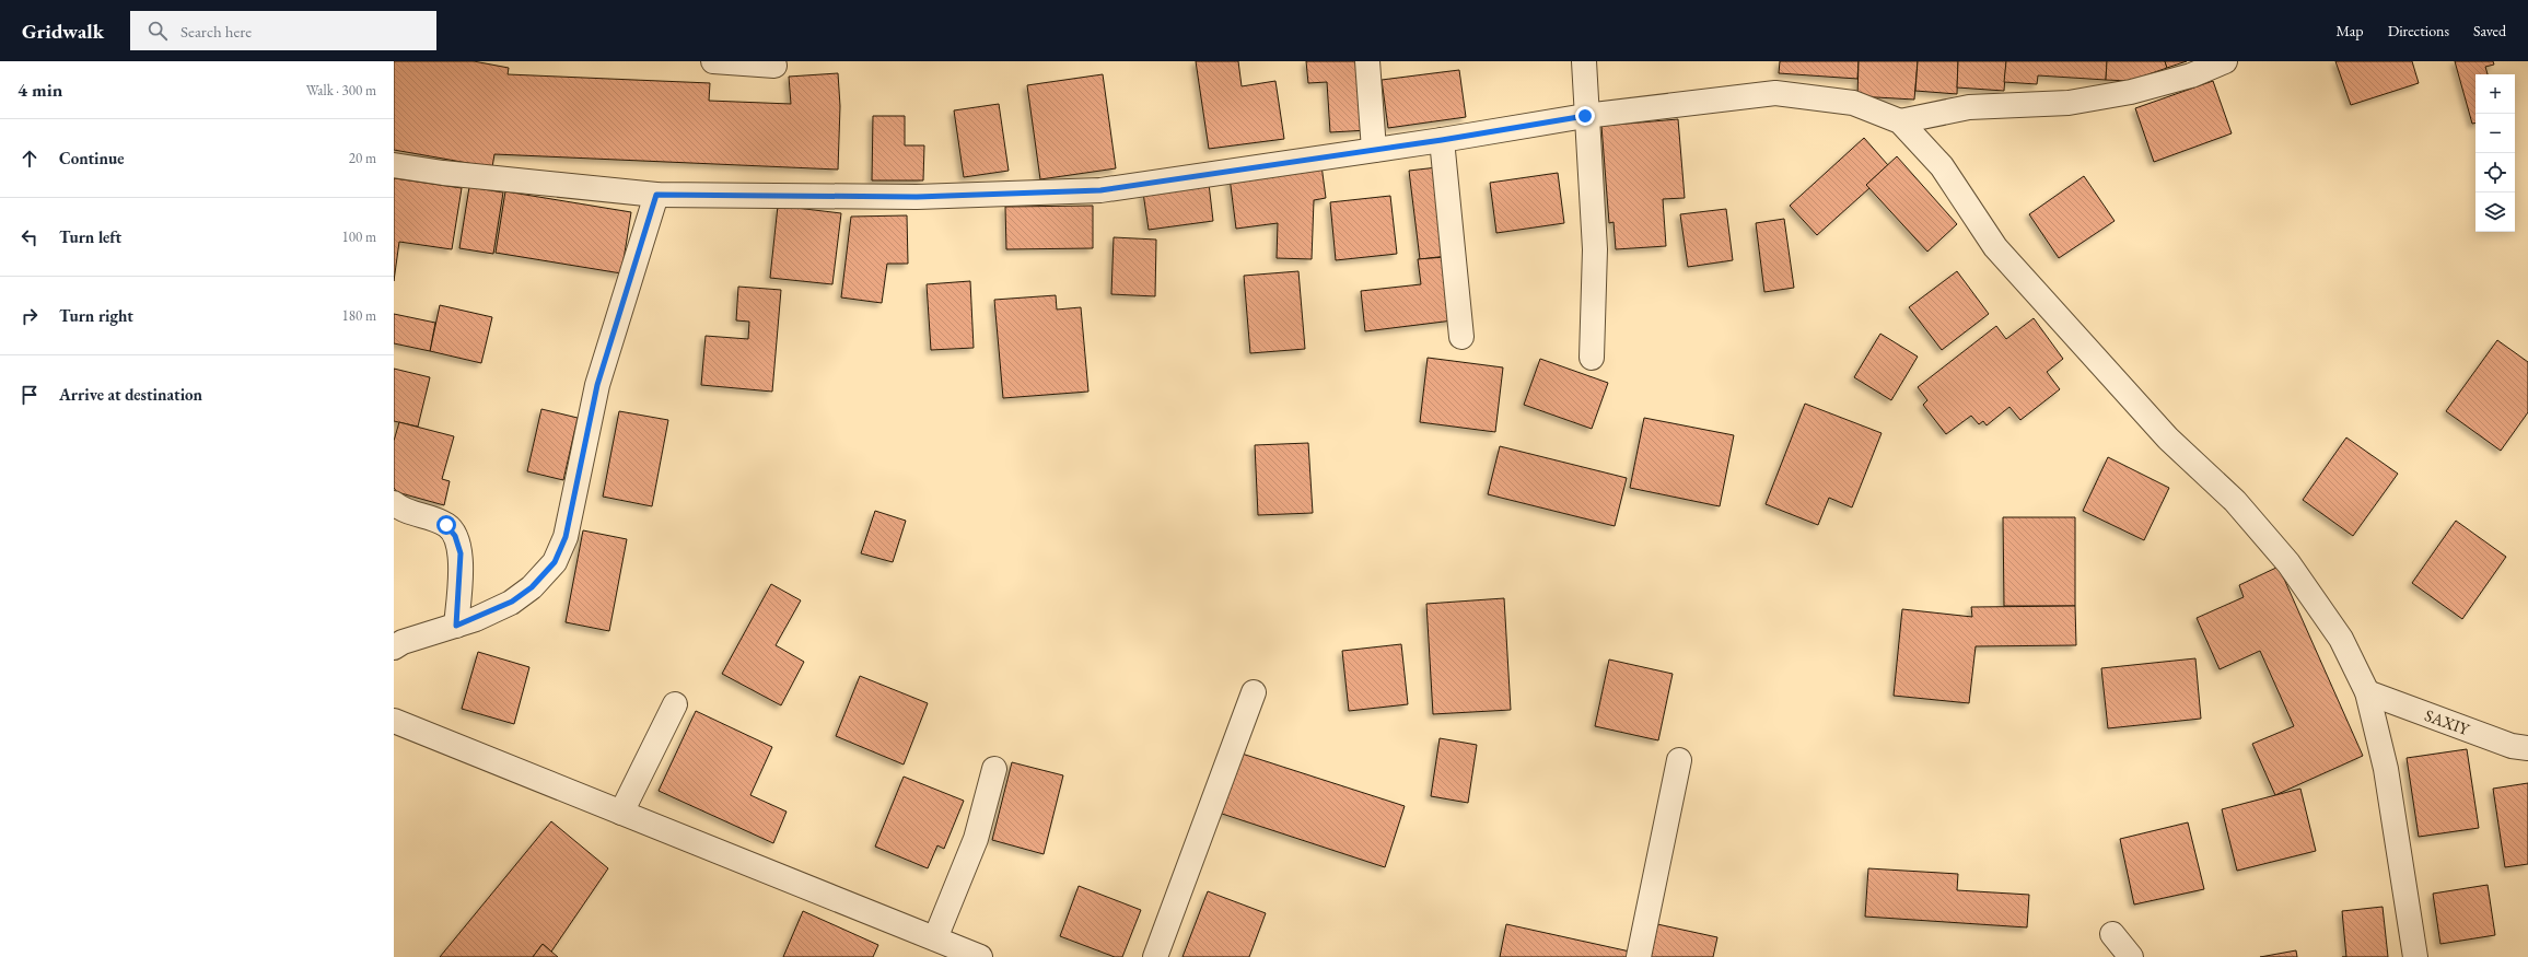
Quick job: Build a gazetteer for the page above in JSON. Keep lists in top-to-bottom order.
{
  "streets": {
    "street": ["SAXIY"]
  },
  "page": {
    "header": "Gridwalk",
    "search": "Search here",
    "nav": ["Map", "Directions", "Saved"],
    "heading": ["4 min", "Walk · 300 m"],
    "map_buttons": ["+", "−"],
    "list": [
      ["Continue", "20 m"],
      ["Turn left", "100 m"],
      ["Turn right", "180 m"],
      "Arrive at destination"
    ]
  }
}
